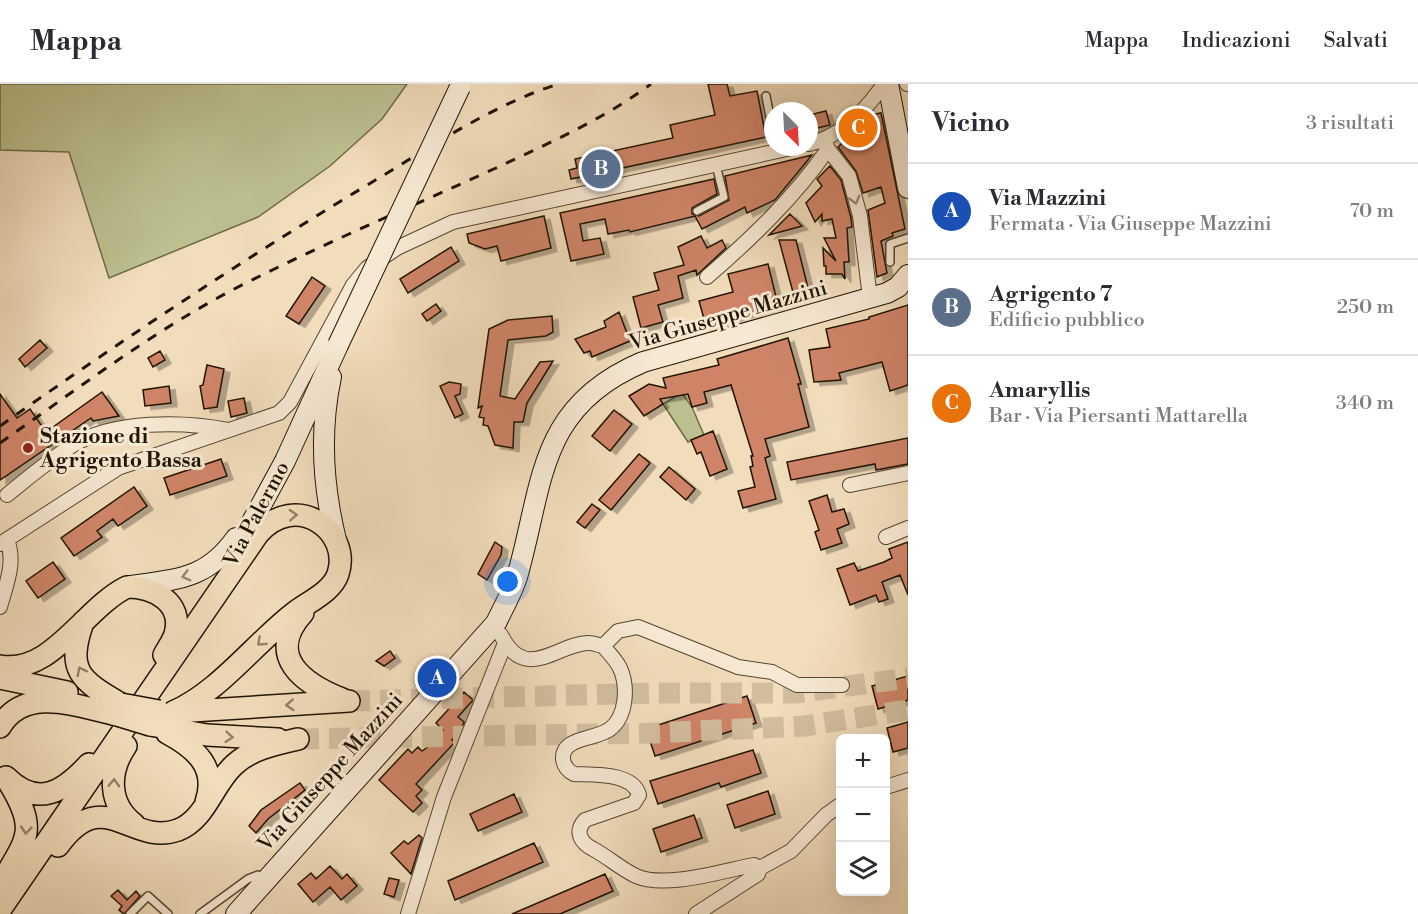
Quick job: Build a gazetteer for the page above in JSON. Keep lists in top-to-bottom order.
{
  "streets": {
    "main road": ["Via Palermo"],
    "street": ["Via Giuseppe Mazzini"]
  },
  "places": ["Stazione di Agrigento Bassa"],
  "north": "bottom right",
  "page": {
    "header": "Mappa",
    "nav": ["Mappa", "Indicazioni", "Salvati"],
    "heading": ["Vicino", "3 risultati"],
    "pins": ["C", "B", "A"],
    "list": [
      {
        "mark": "A",
        "name": "Via Mazzini",
        "note": "Fermata · Via Giuseppe Mazzini",
        "value": "70 m"
      },
      {
        "mark": "B",
        "name": "Agrigento 7",
        "note": "Edificio pubblico",
        "value": "250 m"
      },
      {
        "mark": "C",
        "name": "Amaryllis",
        "note": "Bar · Via Piersanti Mattarella",
        "value": "340 m"
      }
    ],
    "map_buttons": ["+", "−"]
  }
}
